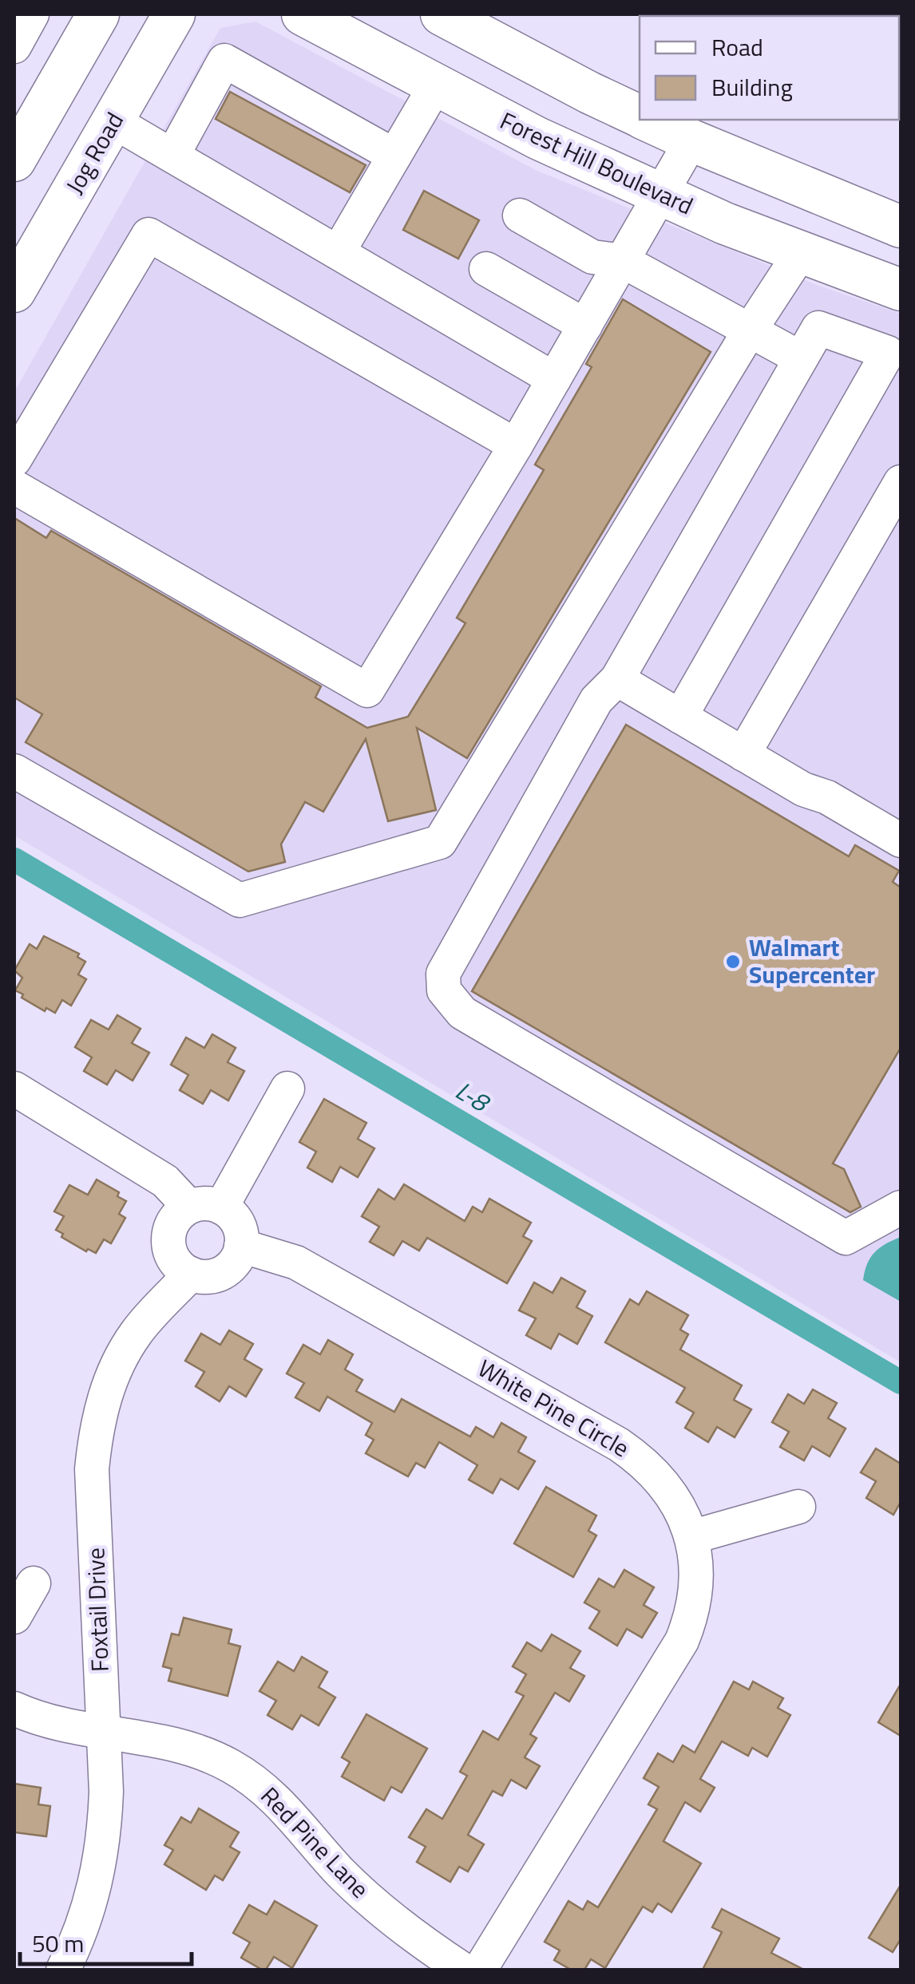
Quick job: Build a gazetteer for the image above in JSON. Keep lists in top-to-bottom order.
{
  "streets": {
    "main road": ["Jog Road", "Forest Hill Boulevard"],
    "street": ["White Pine Circle", "Foxtail Drive", "Red Pine Lane"]
  },
  "crossings": [
    ["White Pine Circle", "Foxtail Drive"],
    ["Foxtail Drive", "Red Pine Lane"]
  ],
  "water": ["L-8"],
  "places": ["Walmart Supercenter"],
  "legend": ["Road", "Building"],
  "scale_bar": "50 m"
}
